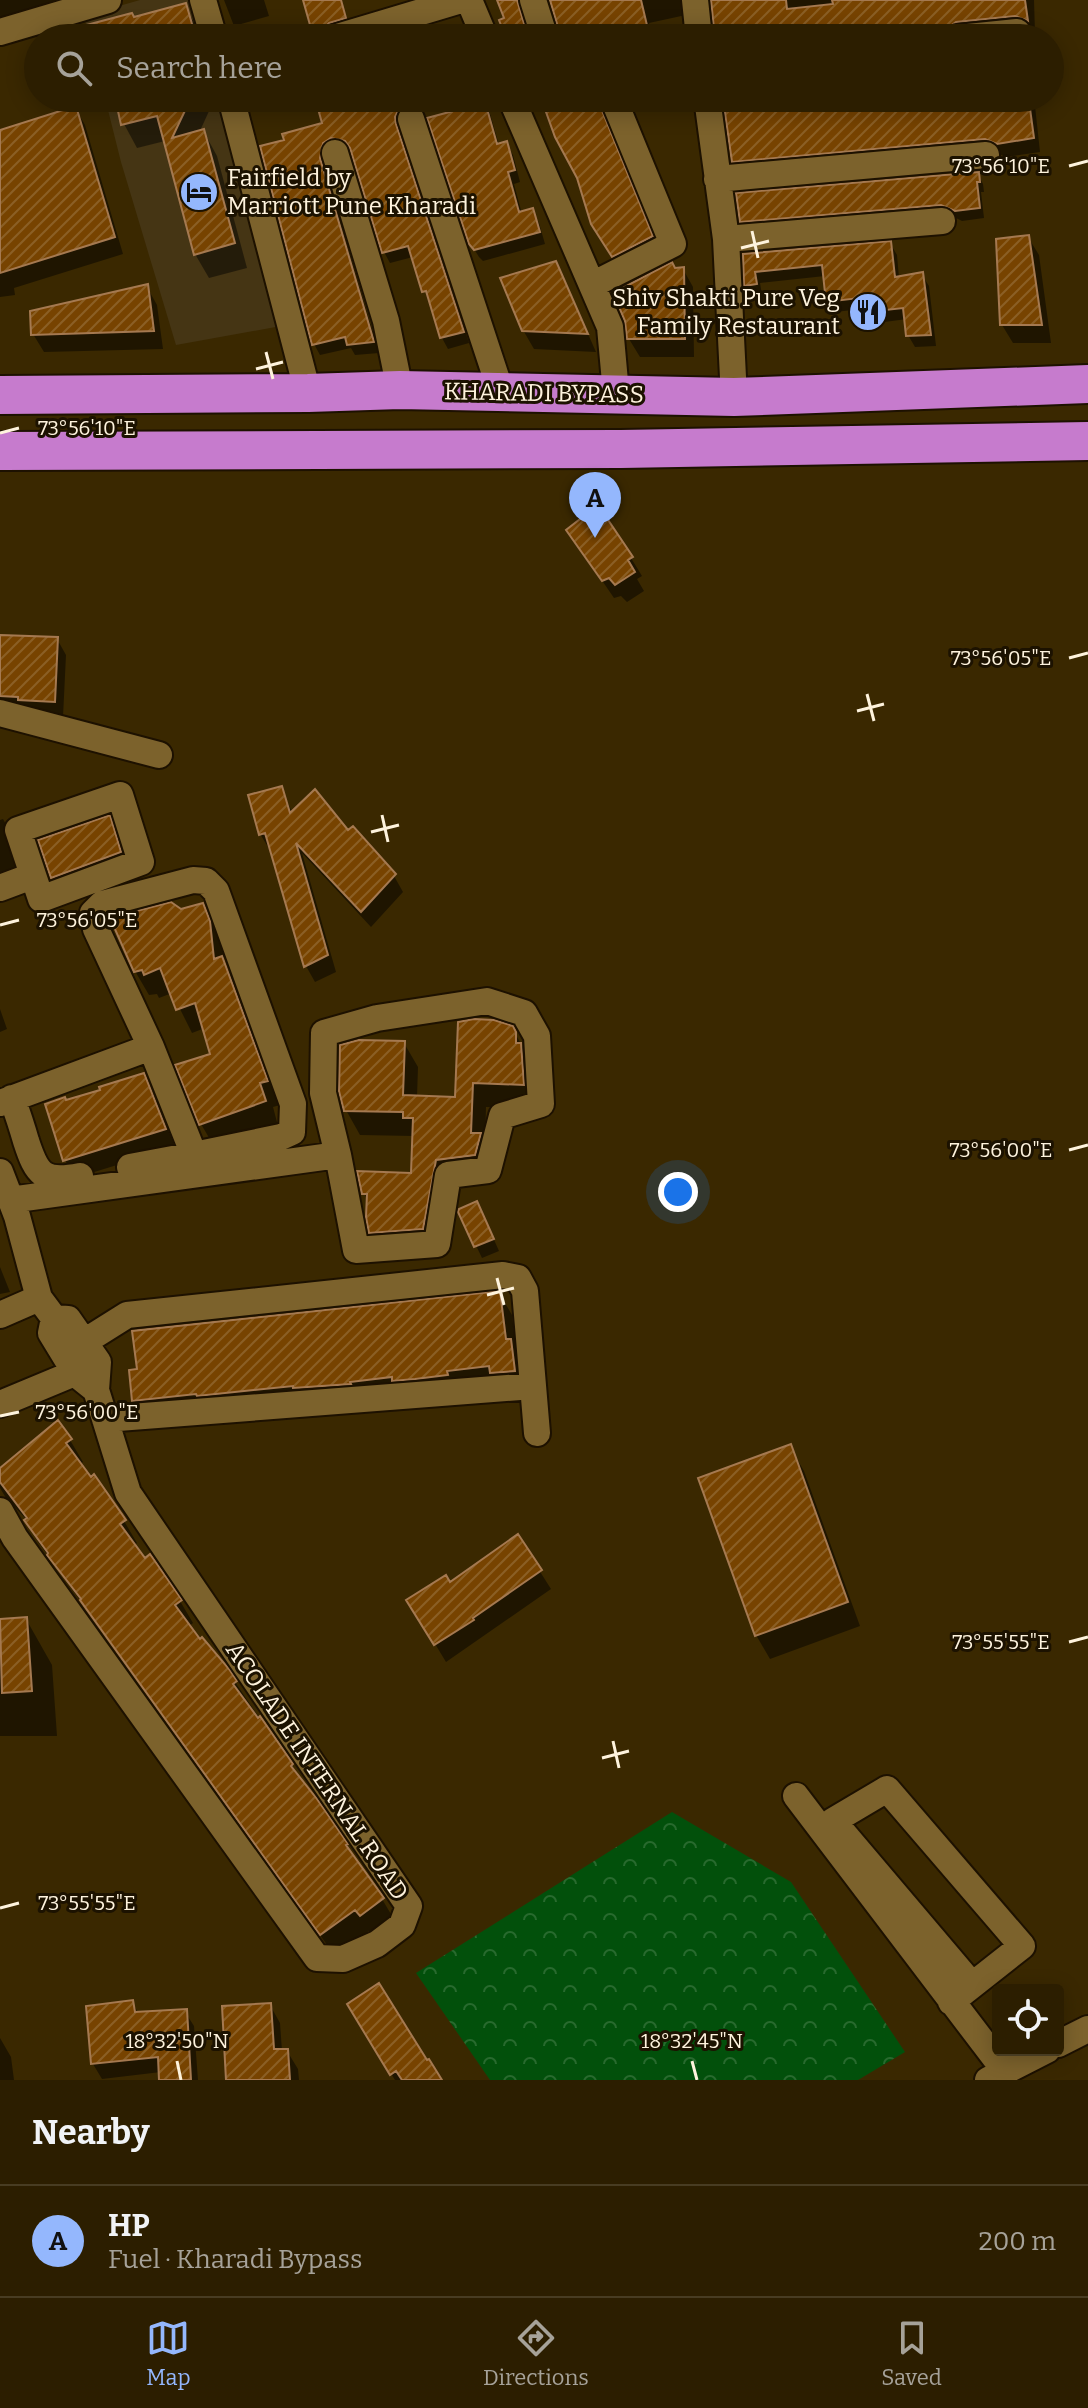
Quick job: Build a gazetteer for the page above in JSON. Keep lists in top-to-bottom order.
{
  "streets": {
    "highway": ["KHARADI BYPASS"],
    "street": ["ACOLADE INTERNAL ROAD"]
  },
  "places": {
    "hotel": ["Fairfield by Marriott Pune Kharadi"],
    "restaurant": ["Shiv Shakti Pure Veg Family Restaurant"]
  },
  "page": {
    "search": "Search here",
    "pins": "A",
    "heading": "Nearby",
    "list": [
      {
        "mark": "A",
        "name": "HP",
        "note": "Fuel · Kharadi Bypass",
        "value": "200 m"
      }
    ],
    "nav": ["Map", "Directions", "Saved"]
  },
  "coordinates": [
    "73°56'10\"E",
    "73°56'05\"E",
    "73°56'00\"E",
    "73°55'55\"E",
    "18°32'50\"N",
    "18°32'45\"N"
  ]
}
